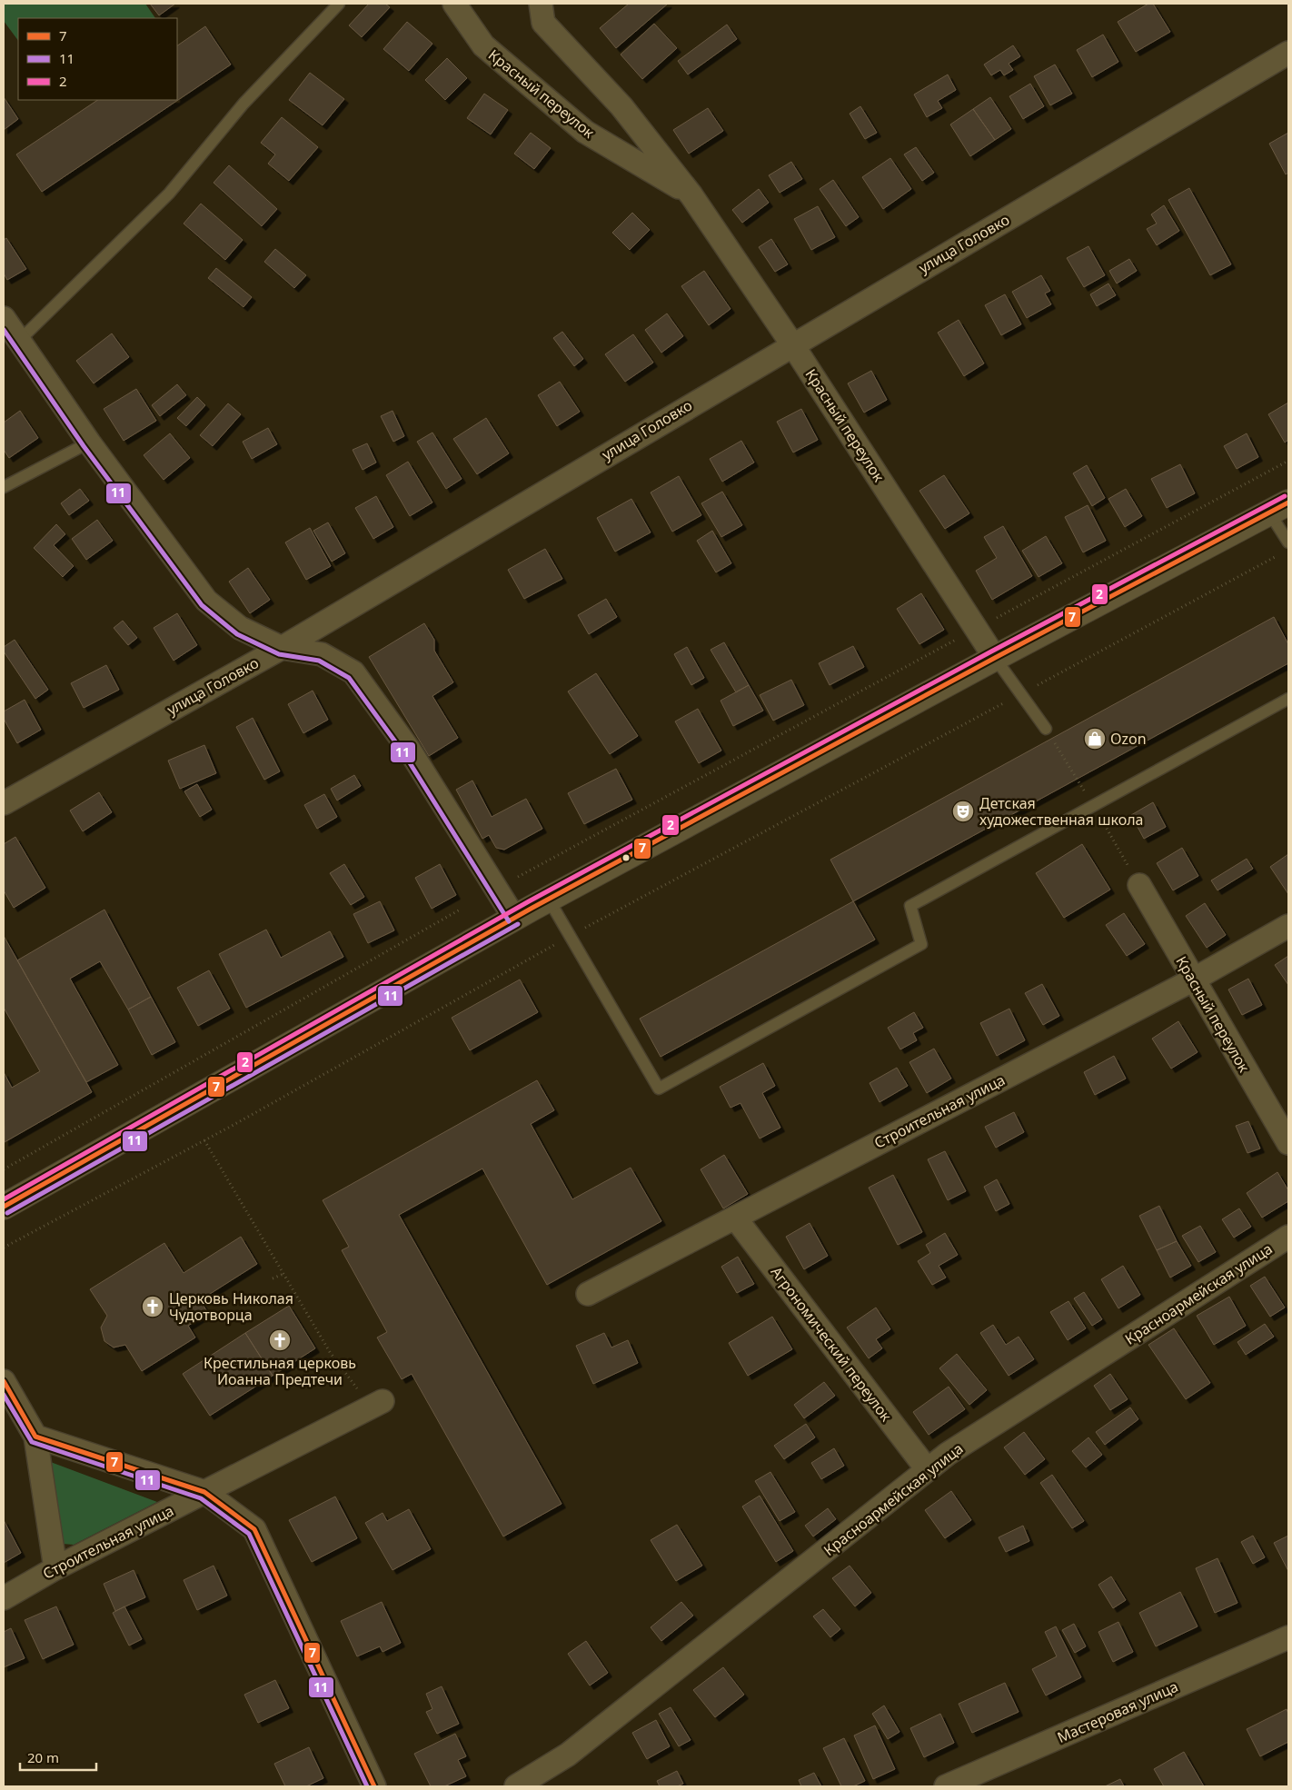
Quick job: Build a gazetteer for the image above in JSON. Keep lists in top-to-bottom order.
{
  "streets": {
    "street": [
      "Красный переулок",
      "улица Головко",
      "Строительная улица",
      "Красноармейская улица",
      "Агрономический переулок",
      "Мастеровая улица"
    ]
  },
  "crossings": [
    ["Красный переулок", "улица Головко"],
    ["Красный переулок", "Строительная улица"],
    ["Строительная улица", "Агрономический переулок"],
    ["Красноармейская улица", "Агрономический переулок"]
  ],
  "places": {
    "shop": ["Ozon"],
    "theatre": ["Детская художественная школа"],
    "church": ["Церковь Николая Чудотворца", "Крестильная церковь Иоанна Предтечи"]
  },
  "lines": ["transit line 11", "transit line 2", "transit line 7"],
  "legend": ["7", "11", "2"],
  "scale_bar": "20 m"
}
